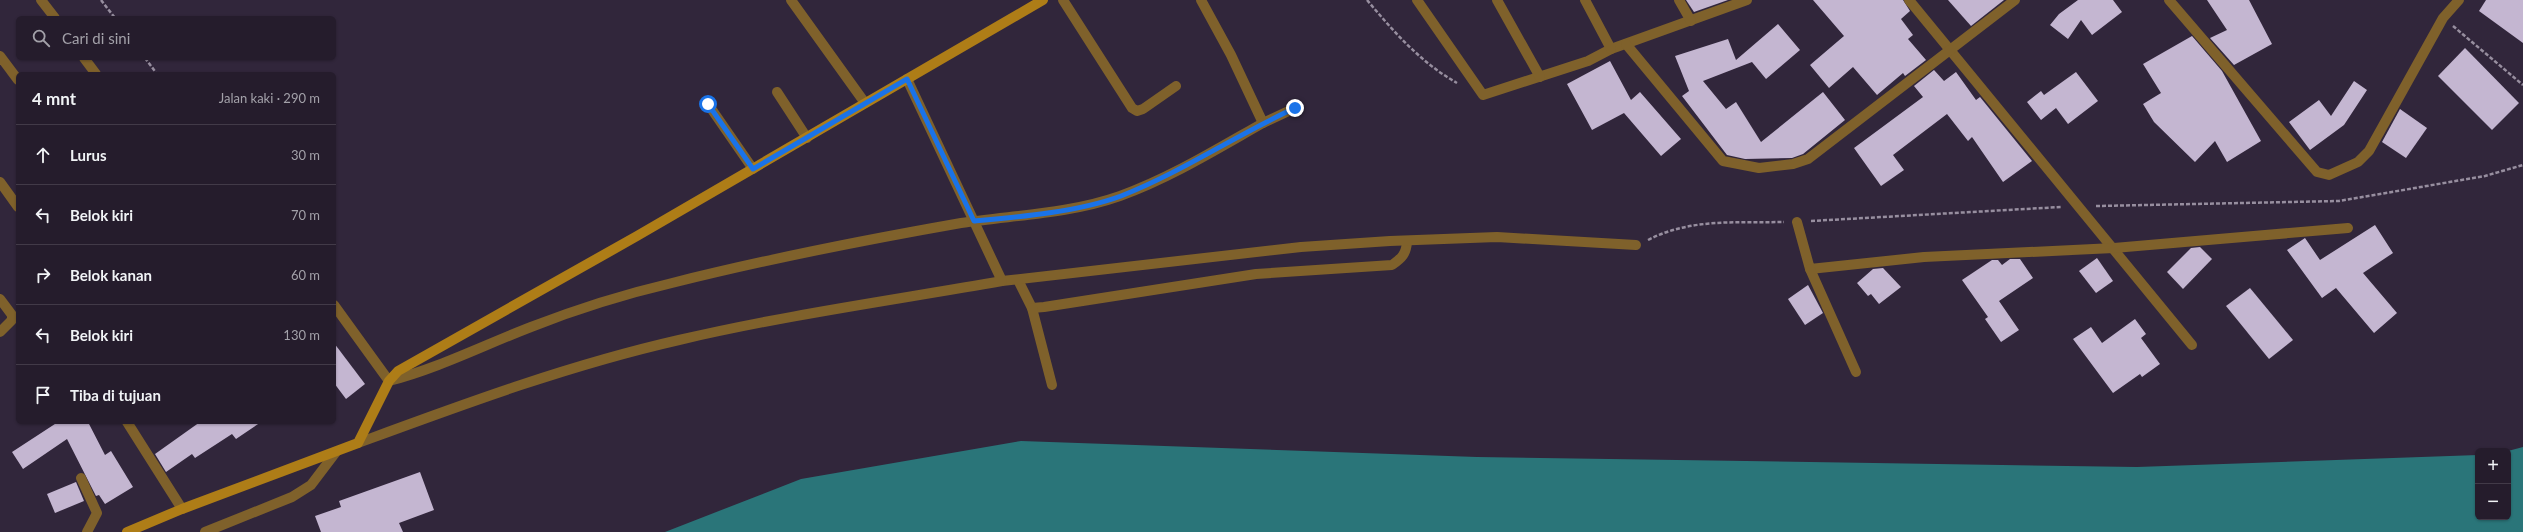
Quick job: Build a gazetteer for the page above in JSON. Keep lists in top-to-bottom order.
{
  "page": {
    "search": "Cari di sini",
    "heading": ["4 mnt", "Jalan kaki · 290 m"],
    "list": [
      ["Lurus", "30 m"],
      ["Belok kiri", "70 m"],
      ["Belok kanan", "60 m"],
      ["Belok kiri", "130 m"],
      "Tiba di tujuan"
    ],
    "map_buttons": ["+", "−"]
  }
}
